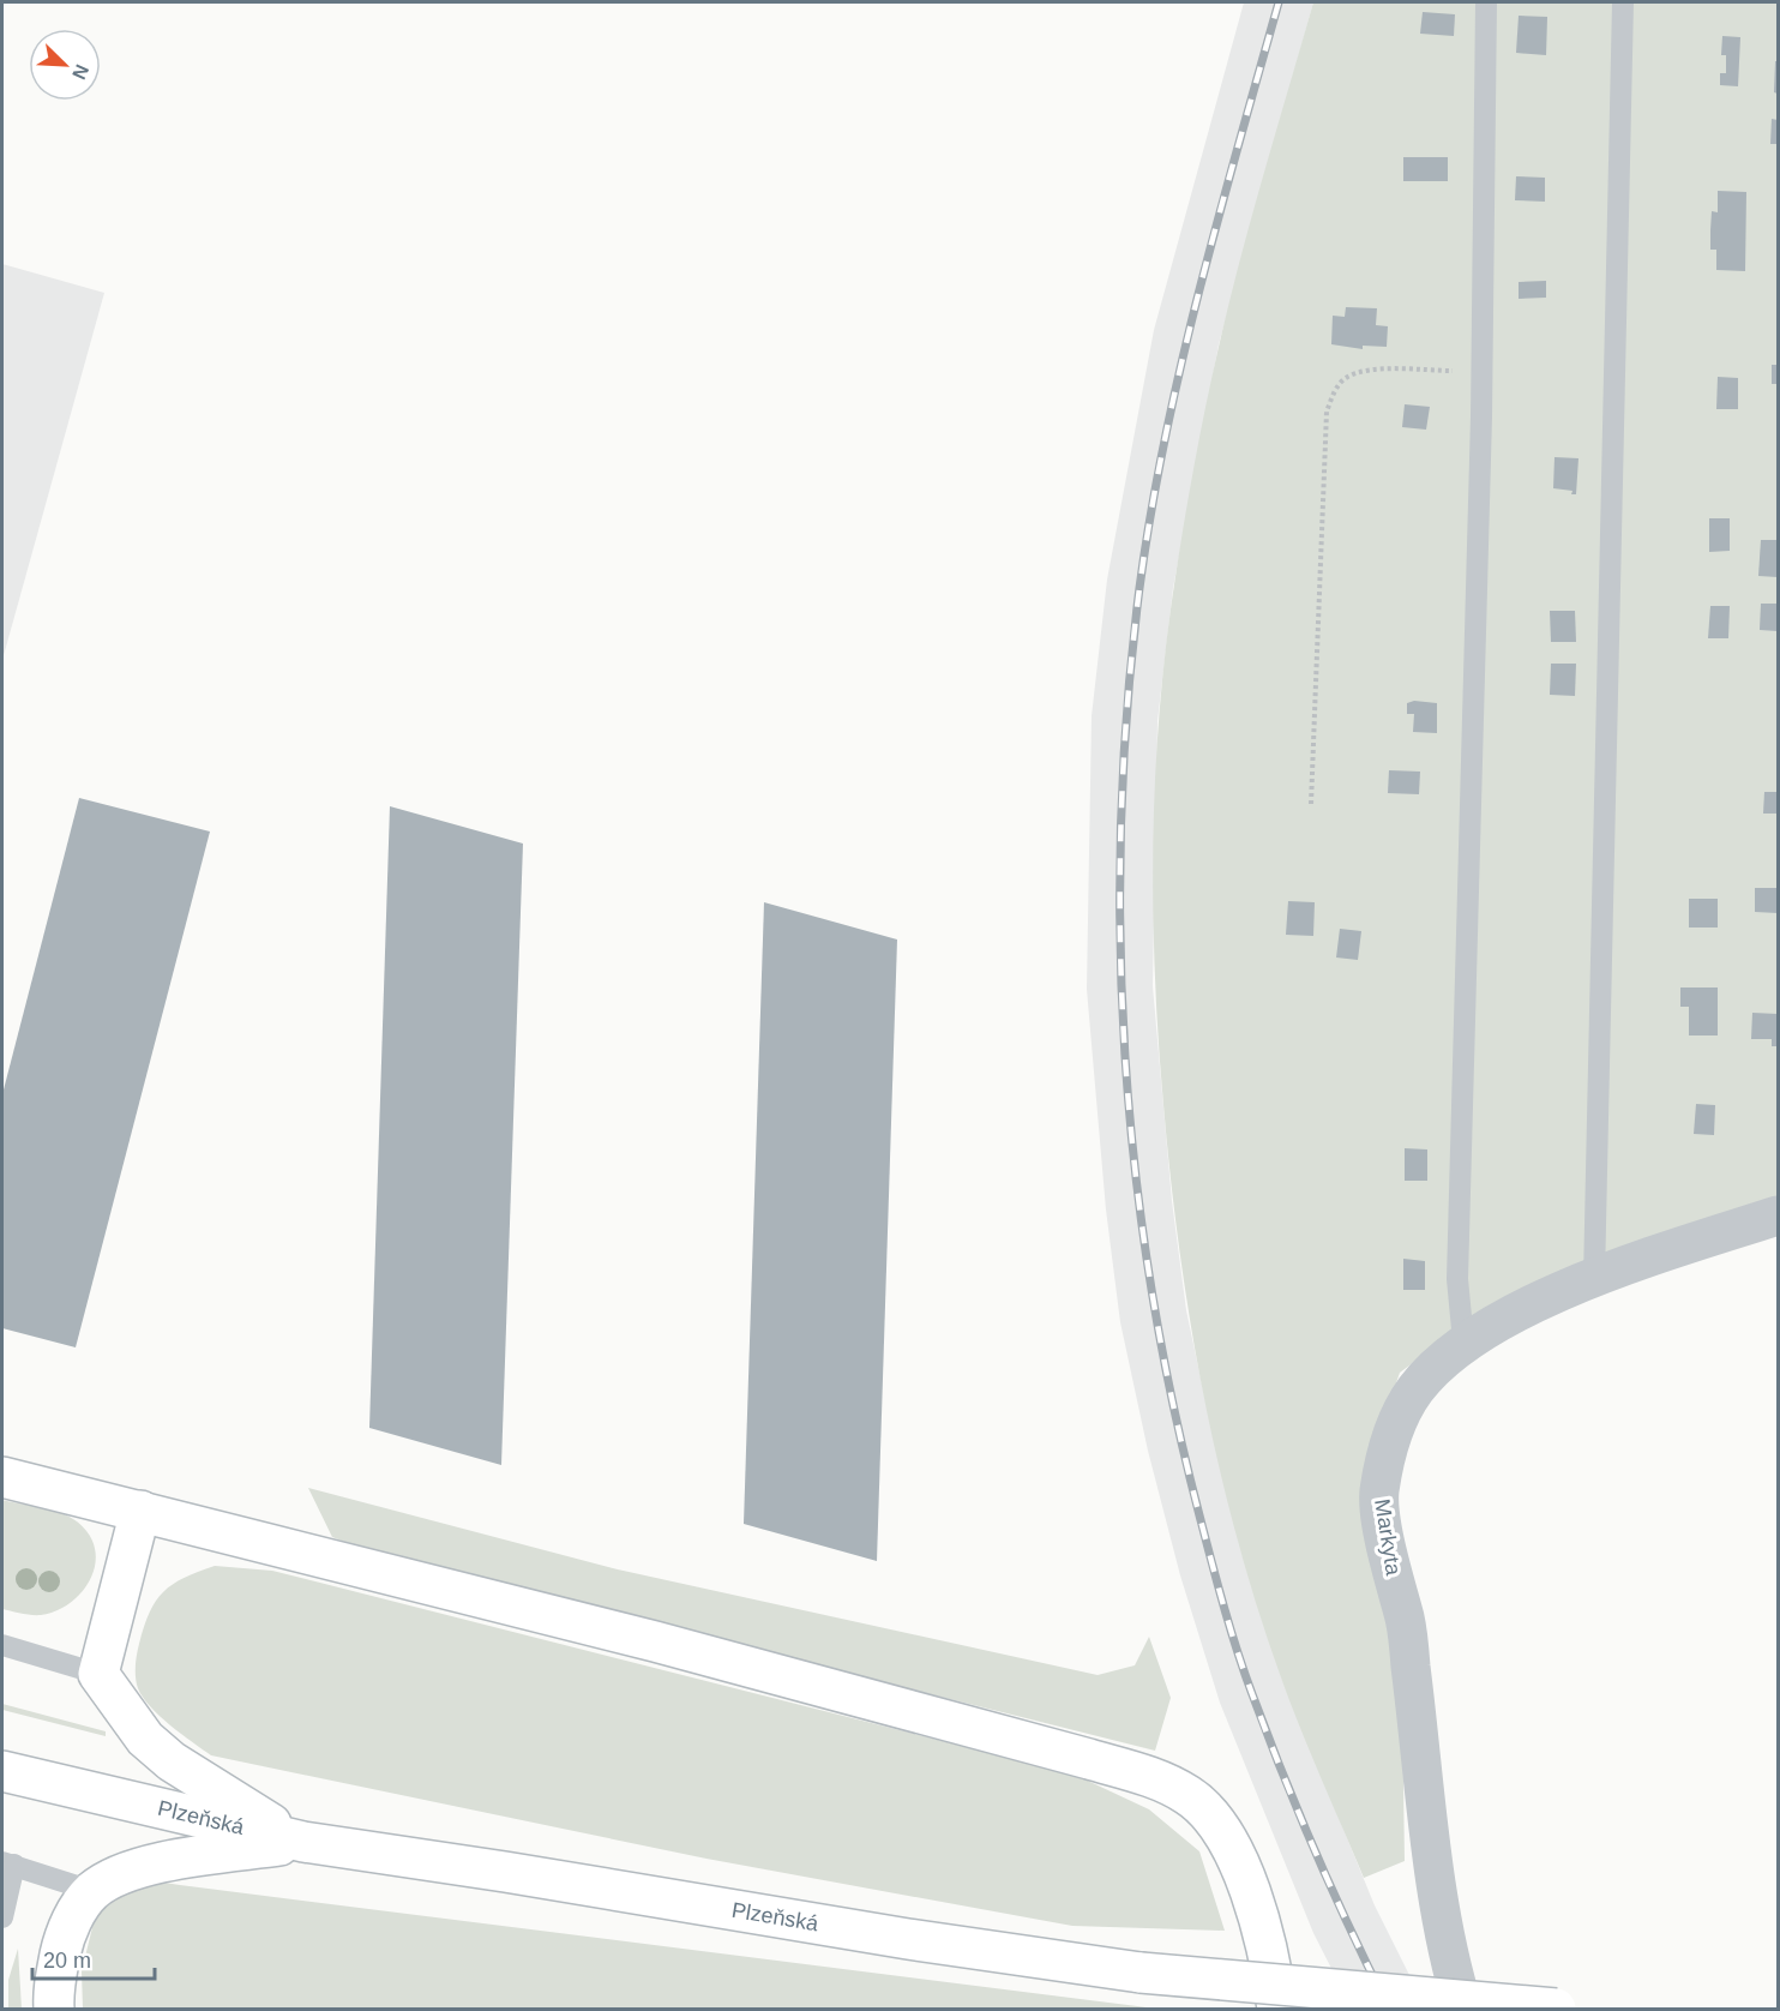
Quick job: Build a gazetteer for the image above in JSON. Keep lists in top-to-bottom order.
{
  "streets": {
    "main road": ["Plzeňská"],
    "street": ["Markyta"]
  },
  "scale_bar": "20 m",
  "north": "bottom right"
}
